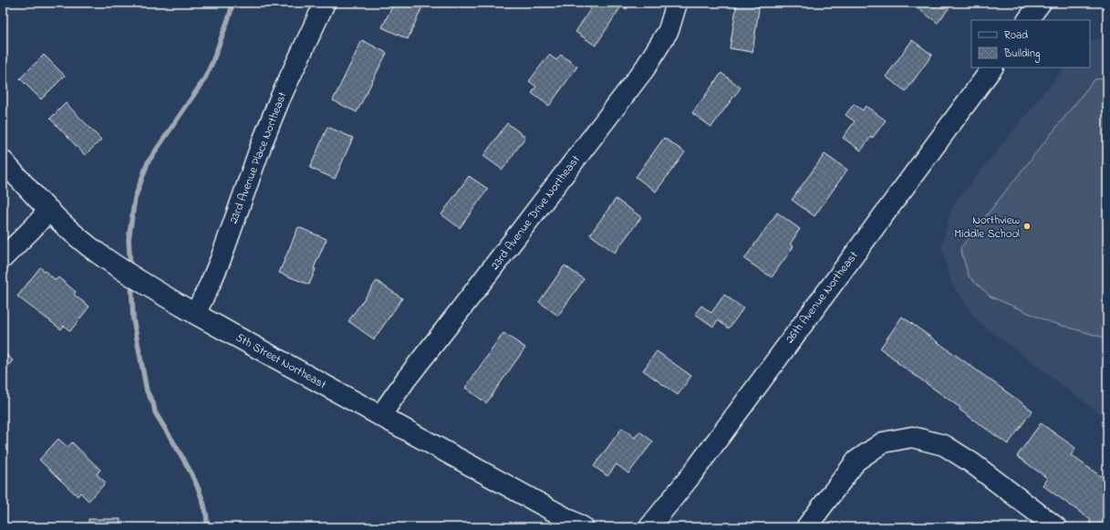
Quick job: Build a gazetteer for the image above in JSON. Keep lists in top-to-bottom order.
{
  "streets": {
    "street": [
      "23rd Avenue Place Northeast",
      "23rd Avenue Drive Northeast",
      "26th Avenue Northeast",
      "5th Street Northeast"
    ]
  },
  "crossings": [
    ["23rd Avenue Place Northeast", "5th Street Northeast"],
    ["23rd Avenue Drive Northeast", "5th Street Northeast"]
  ],
  "places": ["Northview Middle School"],
  "legend": ["Road", "Building"]
}
